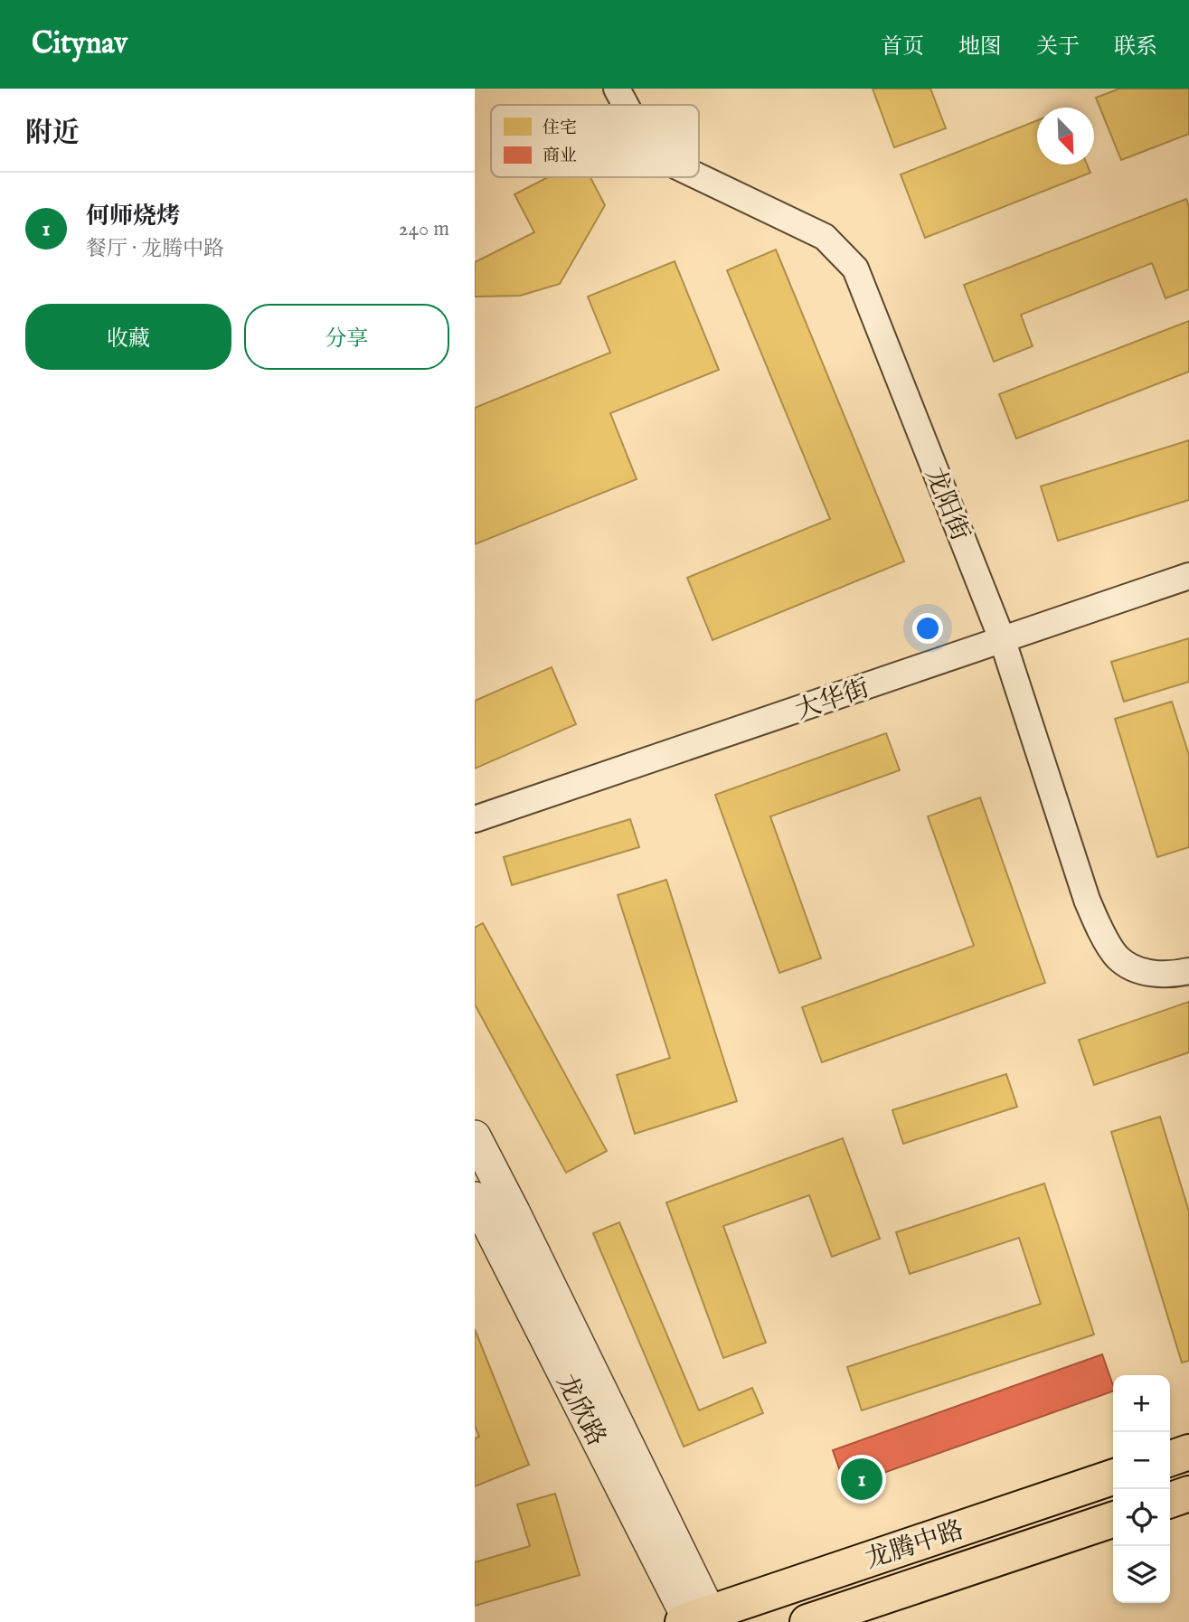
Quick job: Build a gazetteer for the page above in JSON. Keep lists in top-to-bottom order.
{
  "streets": {
    "main road": ["龙腾中路"],
    "street": ["龙阳街", "大华街", "龙欣路"]
  },
  "crossings": [
    ["龙阳街", "大华街"],
    ["龙欣路", "龙腾中路"]
  ],
  "legend": ["住宅", "商业"],
  "north": "bottom right",
  "page": {
    "header": "Citynav",
    "nav": [
      "首页",
      "地图",
      "关于",
      "联系"
    ],
    "heading": "附近",
    "list": [
      {
        "mark": "1",
        "name": "何师烧烤",
        "note": "餐厅 · 龙腾中路",
        "value": "240 m"
      }
    ],
    "buttons": ["收藏", "分享"],
    "map_buttons": ["+", "−"],
    "pins": "1"
  }
}
